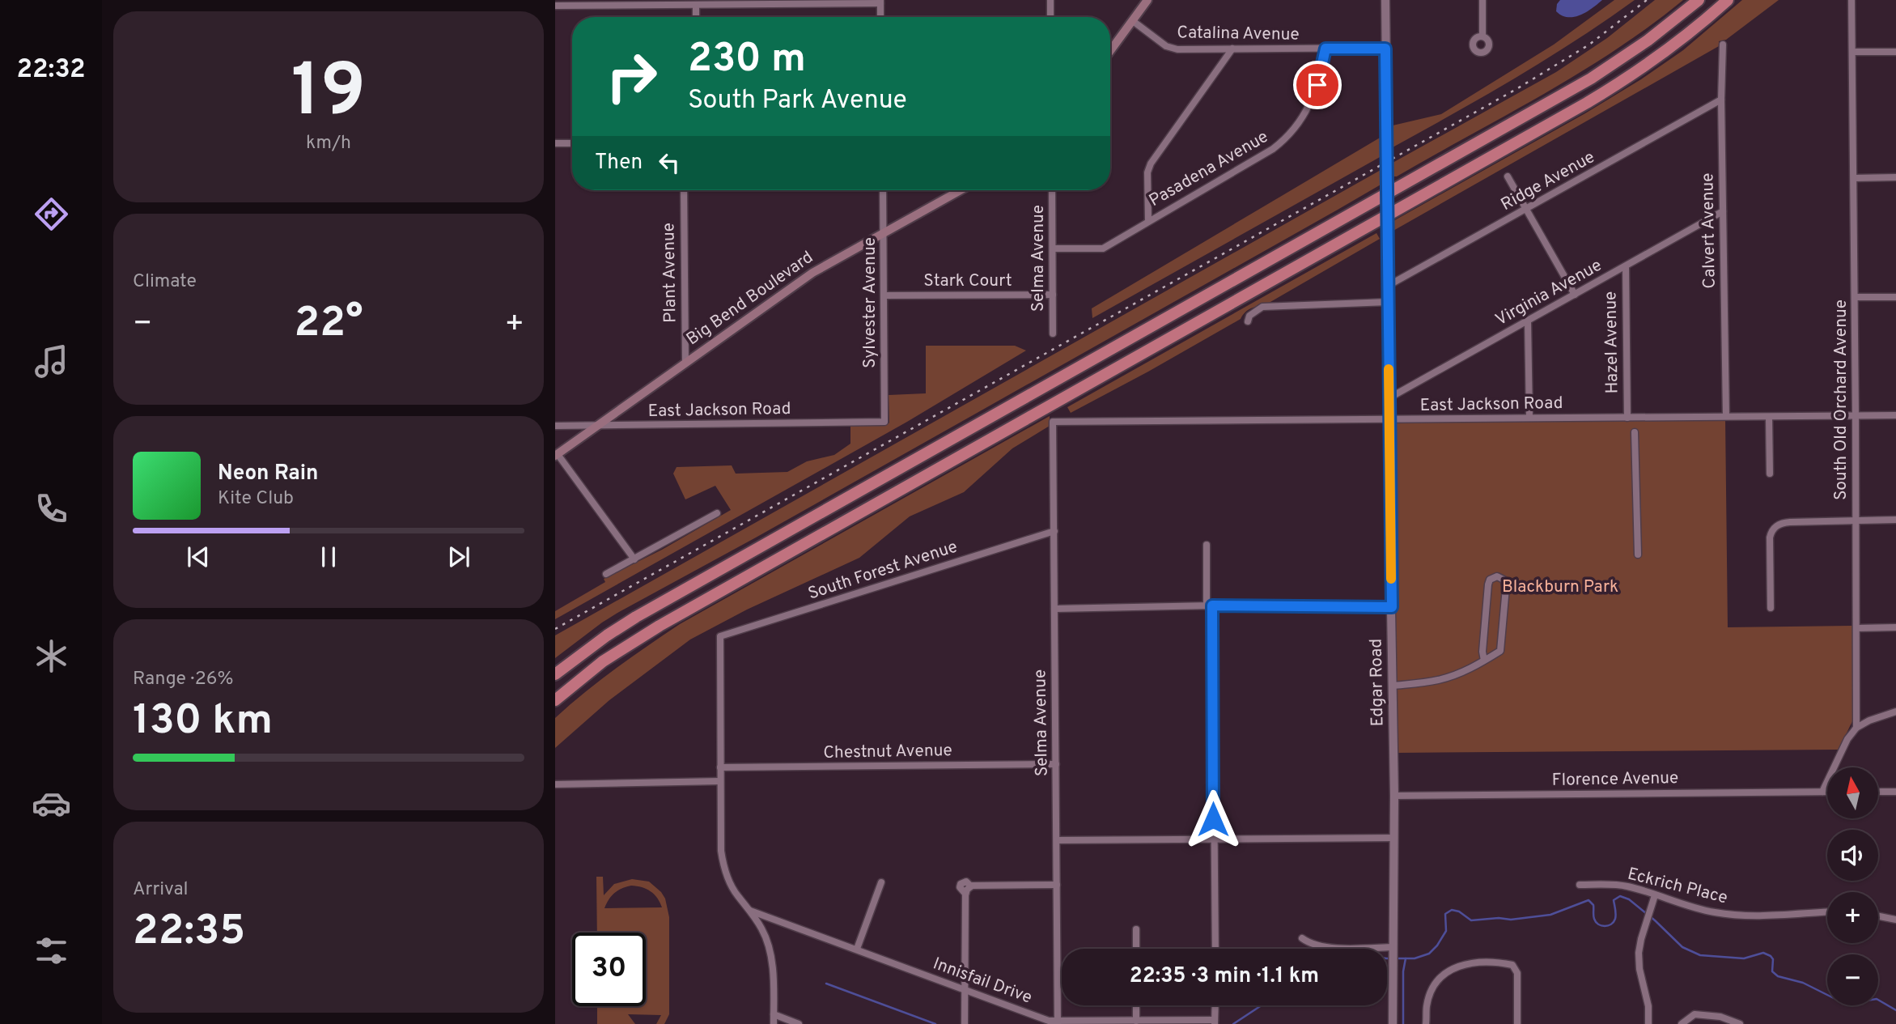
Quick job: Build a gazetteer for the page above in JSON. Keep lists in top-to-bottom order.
{
  "streets": {
    "main road": ["Big Bend Boulevard"],
    "street": [
      "Catalina Avenue",
      "Pasadena Avenue",
      "Ridge Avenue",
      "Calvert Avenue",
      "Selma Avenue",
      "Plant Avenue",
      "Stark Court",
      "Virginia Avenue",
      "Sylvester Avenue",
      "Hazel Avenue",
      "South Old Orchard Avenue",
      "East Jackson Road",
      "South Forest Avenue",
      "Edgar Road",
      "Chestnut Avenue",
      "Florence Avenue",
      "Eckrich Place",
      "Innisfail Drive"
    ]
  },
  "crossings": [
    ["Catalina Avenue", "Pasadena Avenue"],
    ["Catalina Avenue", "Edgar Road"],
    ["Pasadena Avenue", "Selma Avenue"],
    ["Ridge Avenue", "Calvert Avenue"],
    ["Ridge Avenue", "Edgar Road"],
    ["Calvert Avenue", "Virginia Avenue"],
    ["Calvert Avenue", "East Jackson Road"],
    ["Selma Avenue", "Stark Court"],
    ["Selma Avenue", "East Jackson Road"],
    ["Selma Avenue", "South Forest Avenue"],
    ["Selma Avenue", "Chestnut Avenue"],
    ["Selma Avenue", "Innisfail Drive"],
    ["Plant Avenue", "Big Bend Boulevard"],
    ["Stark Court", "Sylvester Avenue"],
    ["Virginia Avenue", "Hazel Avenue"],
    ["Virginia Avenue", "Edgar Road"],
    ["Big Bend Boulevard", "Sylvester Avenue"],
    ["Big Bend Boulevard", "East Jackson Road"],
    ["Sylvester Avenue", "East Jackson Road"],
    ["Hazel Avenue", "East Jackson Road"],
    ["South Old Orchard Avenue", "East Jackson Road"],
    ["East Jackson Road", "Edgar Road"],
    ["South Forest Avenue", "Chestnut Avenue"],
    ["Edgar Road", "Florence Avenue"]
  ],
  "parks": ["Blackburn Park"],
  "north": "top",
  "page": {
    "tabs": "22:32",
    "tile": [
      ["19", "km/h"],
      "Climate",
      ["Range · 26%", "130 km"],
      ["Arrival", "22:35"]
    ],
    "turn": ["230 m", "South Park Avenue"],
    "then": "Then",
    "heat": ["−", "22°", "+"],
    "song": ["Neon Rain", "Kite Club"],
    "map_buttons": ["+", "−"],
    "limit": "30",
    "trip": "22:35 · 3 min · 1.1 km"
  }
}
